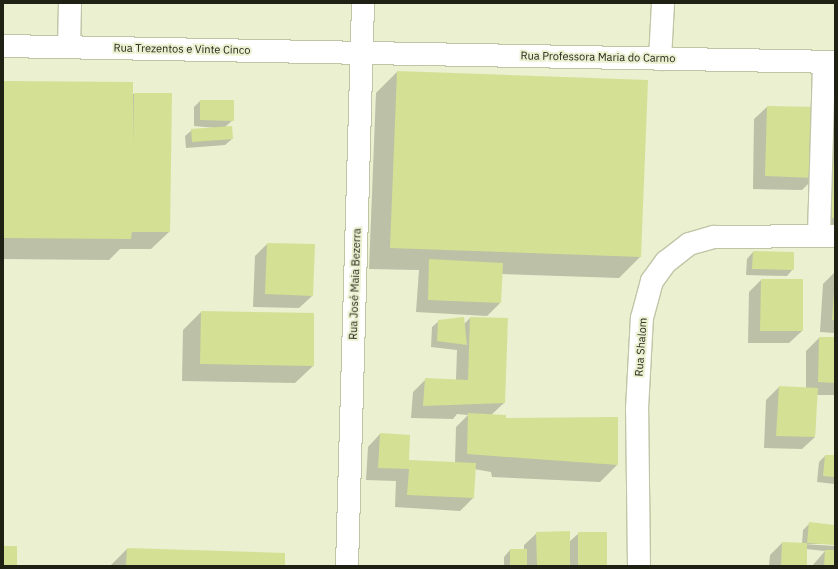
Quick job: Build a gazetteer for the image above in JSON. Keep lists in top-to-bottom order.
{
  "streets": {
    "street": [
      "Rua Trezentos e Vinte Cinco",
      "Rua Professora Maria do Carmo",
      "Rua José Maia Bezerra",
      "Rua Shalom"
    ]
  },
  "crossings": [
    ["Rua Trezentos e Vinte Cinco", "Rua Professora Maria do Carmo"],
    ["Rua Trezentos e Vinte Cinco", "Rua José Maia Bezerra"],
    ["Rua Professora Maria do Carmo", "Rua José Maia Bezerra"]
  ]
}
